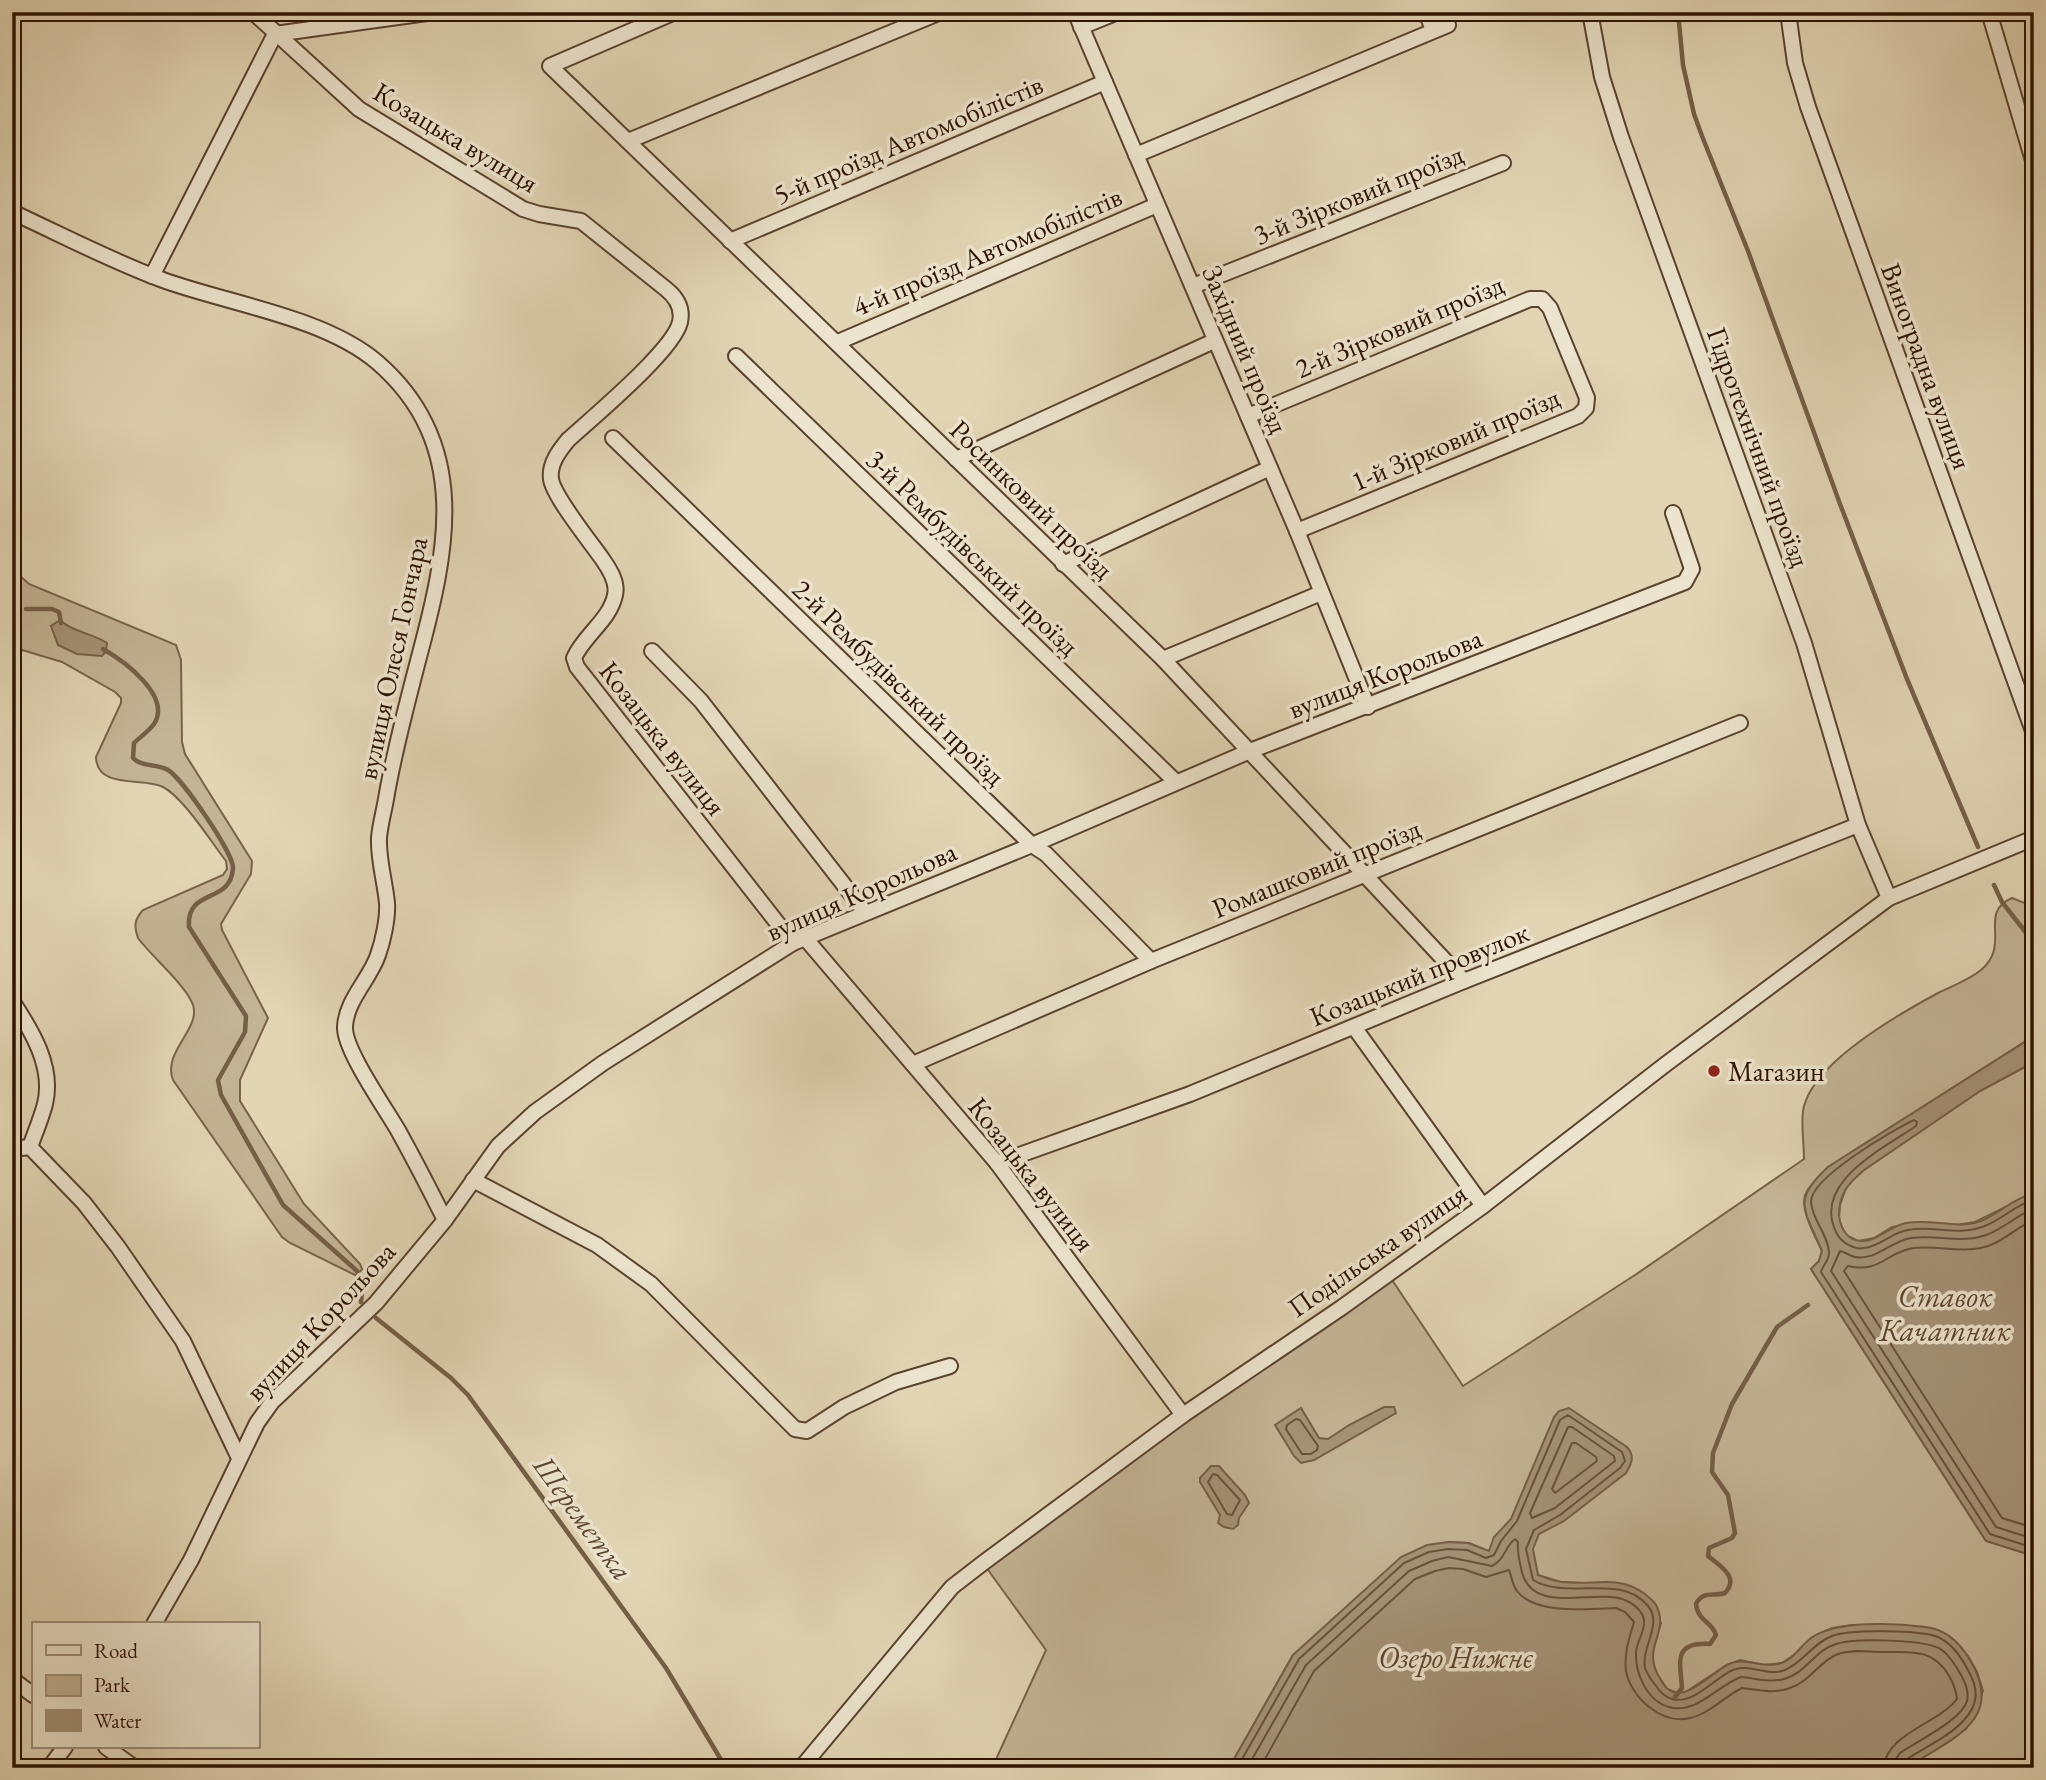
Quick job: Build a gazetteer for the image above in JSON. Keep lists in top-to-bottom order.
{
  "streets": {
    "street": [
      "Козацька вулиця",
      "5-й проїзд Автомобілістів",
      "3-й Зірковий проїзд",
      "4-й проїзд Автомобілістів",
      "2-й Зірковий проїзд",
      "Західний проїзд",
      "Виноградна вулиця",
      "1-й Зірковий проїзд",
      "Гідротехнічний проїзд",
      "Росинковий проїзд",
      "3-й Рембудівський проїзд",
      "вулиця Олеся Гончара",
      "вулиця Корольова",
      "2-й Рембудівський проїзд",
      "Ромашковий проїзд",
      "Козацький провулок",
      "Подільська вулиця"
    ]
  },
  "crossings": [
    ["Козацька вулиця", "вулиця Корольова"],
    ["Козацька вулиця", "Ромашковий проїзд"],
    ["Козацька вулиця", "Козацький провулок"],
    ["Козацька вулиця", "Подільська вулиця"],
    ["5-й проїзд Автомобілістів", "Західний проїзд"],
    ["5-й проїзд Автомобілістів", "Росинковий проїзд"],
    ["3-й Зірковий проїзд", "Західний проїзд"],
    ["4-й проїзд Автомобілістів", "Західний проїзд"],
    ["4-й проїзд Автомобілістів", "Росинковий проїзд"],
    ["2-й Зірковий проїзд", "Західний проїзд"],
    ["2-й Зірковий проїзд", "1-й Зірковий проїзд"],
    ["Західний проїзд", "1-й Зірковий проїзд"],
    ["Західний проїзд", "вулиця Корольова"],
    ["Гідротехнічний проїзд", "Козацький провулок"],
    ["Гідротехнічний проїзд", "Подільська вулиця"],
    ["Росинковий проїзд", "вулиця Корольова"],
    ["Росинковий проїзд", "Ромашковий проїзд"],
    ["Росинковий проїзд", "Козацький провулок"],
    ["3-й Рембудівський проїзд", "вулиця Корольова"],
    ["вулиця Олеся Гончара", "вулиця Корольова"],
    ["вулиця Корольова", "2-й Рембудівський проїзд"],
    ["2-й Рембудівський проїзд", "Ромашковий проїзд"]
  ],
  "water": ["Ставок Качатник", "Шереметка", "Озеро Нижнє"],
  "places": ["Магазин"],
  "legend": ["Road", "Park", "Water"]
}
